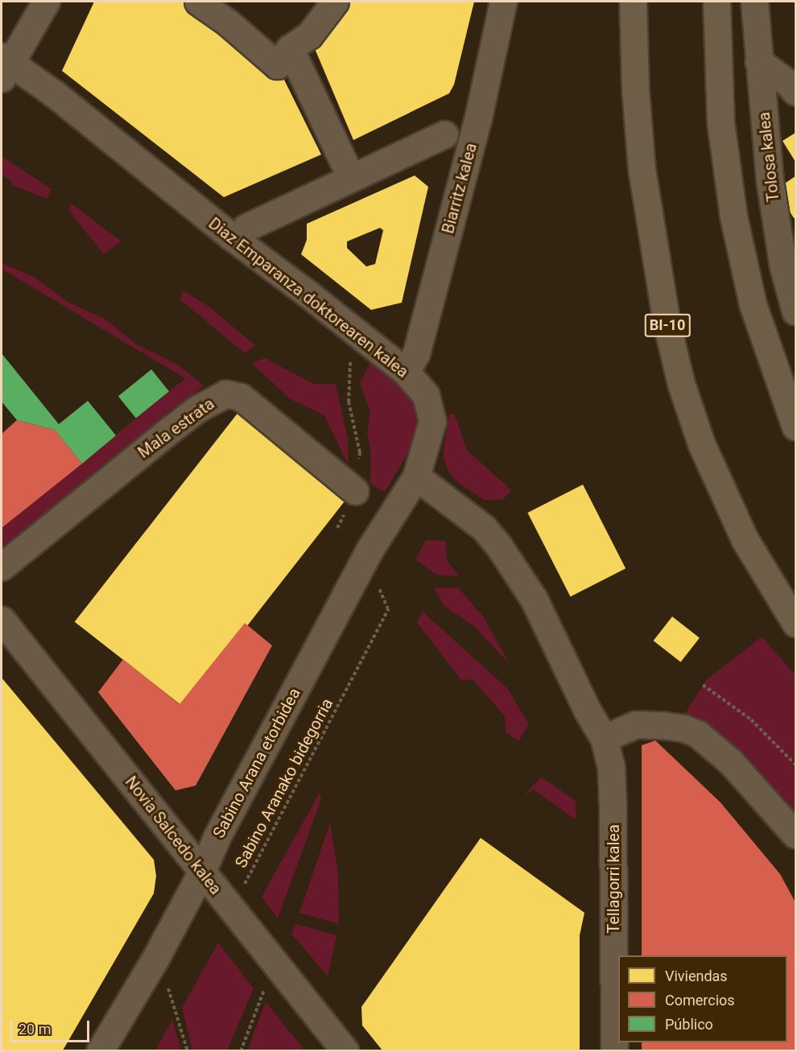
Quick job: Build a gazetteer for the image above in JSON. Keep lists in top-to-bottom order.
{
  "streets": {
    "highway": ["BI-10"],
    "street": [
      "Tolosa kalea",
      "Biarritz kalea",
      "Diaz Emparanza doktorearen kalea",
      "Mala estrata",
      "Sabino Arana etorbidea",
      "Novia Salcedo kalea",
      "Tellagorri kalea"
    ],
    "path": ["Sabino Aranako bidegorria"]
  },
  "crossings": [
    ["Biarritz kalea", "Diaz Emparanza doktorearen kalea"],
    ["Diaz Emparanza doktorearen kalea", "Sabino Arana etorbidea"],
    ["Sabino Arana etorbidea", "Sabino Aranako bidegorria"],
    ["Sabino Arana etorbidea", "Novia Salcedo kalea"],
    ["Sabino Aranako bidegorria", "Novia Salcedo kalea"]
  ],
  "legend": ["Viviendas", "Comercios", "Público"],
  "scale_bar": "20 m"
}
